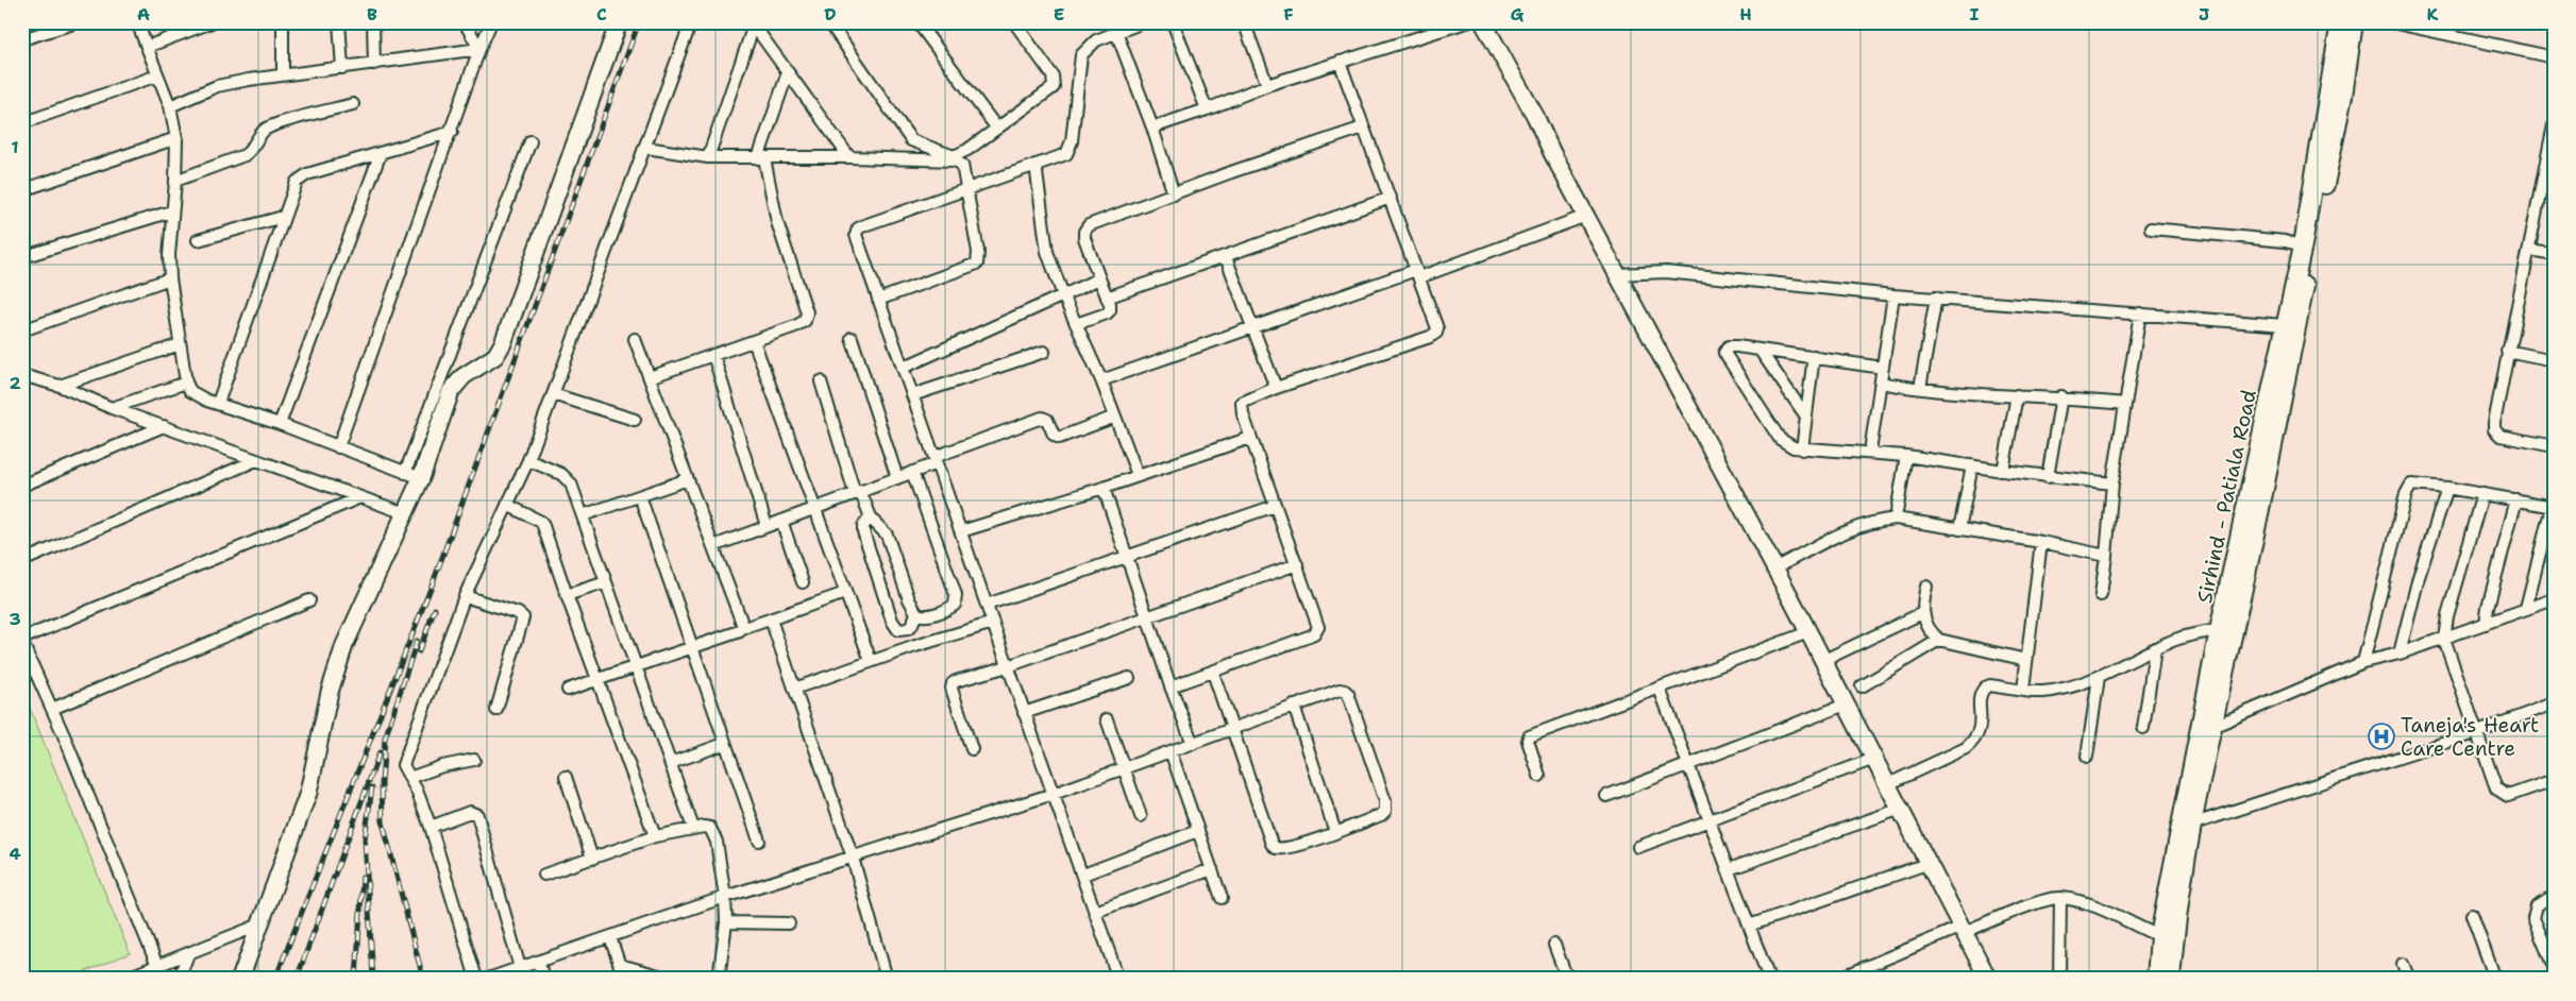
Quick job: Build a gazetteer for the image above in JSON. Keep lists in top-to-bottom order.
{
  "streets": {
    "main road": ["Sirhind - Patiala Road"]
  },
  "places": {
    "hospital": ["Taneja's Heart Care Centre"]
  },
  "grid": {
    "columns": [
      "A",
      "B",
      "C",
      "D",
      "E",
      "F",
      "G",
      "H",
      "I",
      "J",
      "K"
    ],
    "rows": [
      "1",
      "2",
      "3",
      "4"
    ]
  }
}
